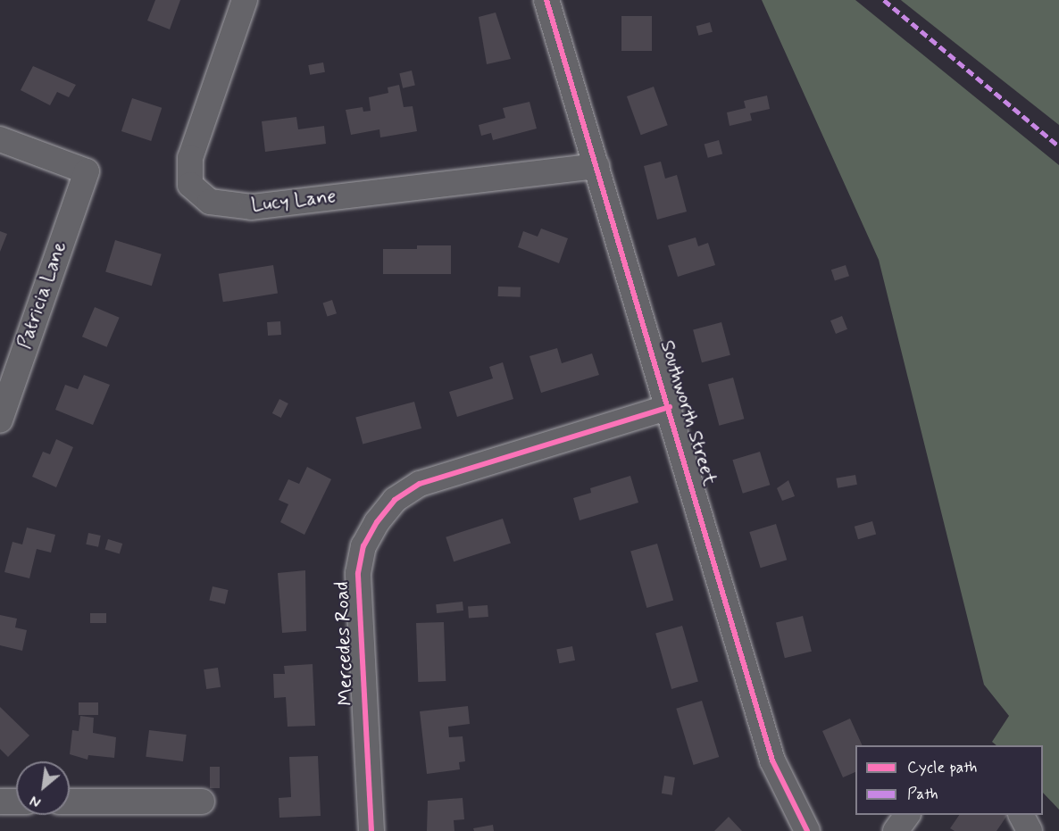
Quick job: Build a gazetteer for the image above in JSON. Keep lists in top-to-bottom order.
{
  "streets": {
    "street": [
      "Lucy Lane",
      "Patricia Lane",
      "Southworth Street",
      "Mercedes Road"
    ]
  },
  "crossings": [
    ["Lucy Lane", "Southworth Street"],
    ["Southworth Street", "Mercedes Road"]
  ],
  "legend": ["Cycle path", "Path"],
  "north": "bottom left"
}
